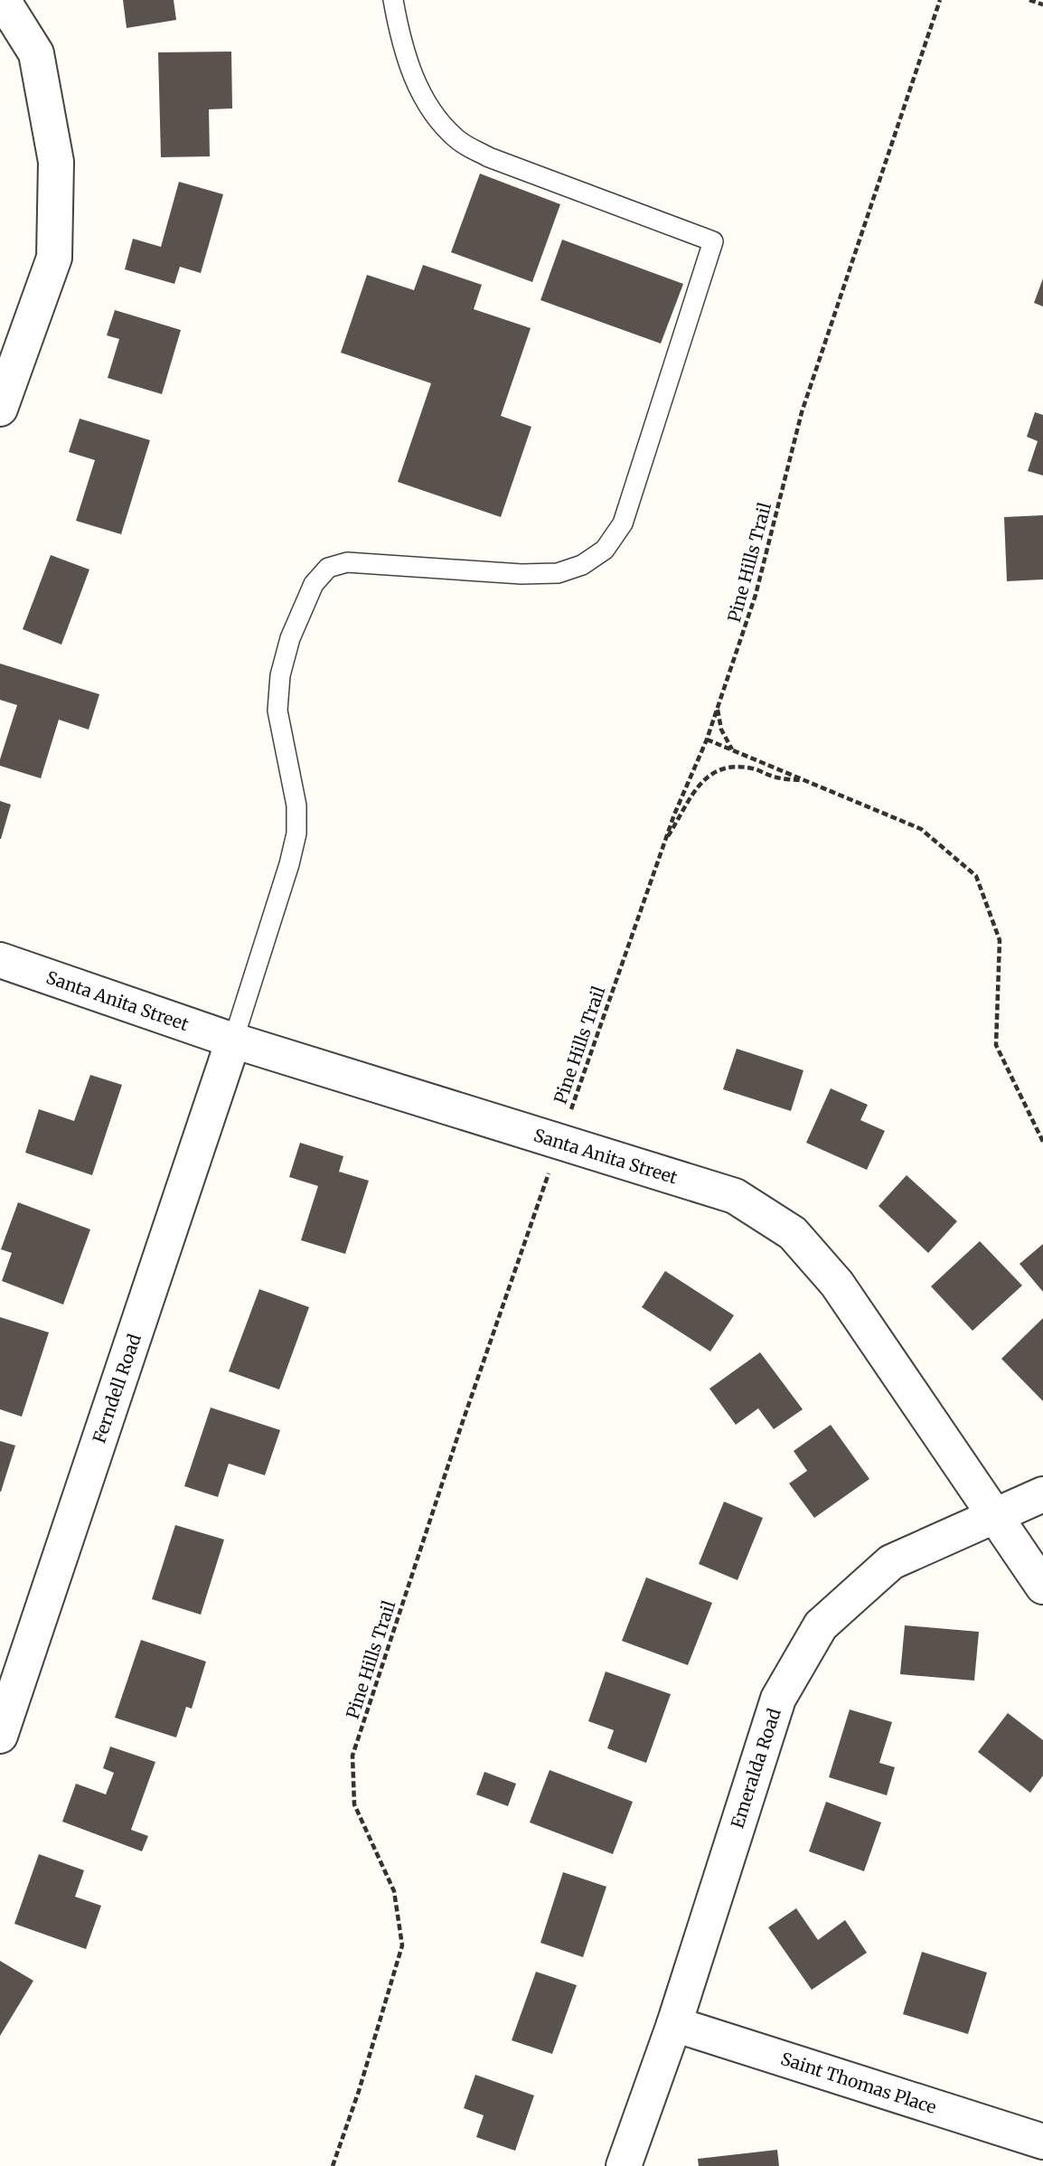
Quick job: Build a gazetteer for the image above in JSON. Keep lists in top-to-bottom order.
{
  "streets": {
    "street": [
      "Santa Anita Street",
      "Ferndell Road",
      "Emeralda Road",
      "Saint Thomas Place"
    ],
    "path": ["Pine Hills Trail"]
  },
  "crossings": [
    ["Santa Anita Street", "Ferndell Road"],
    ["Santa Anita Street", "Emeralda Road"],
    ["Emeralda Road", "Saint Thomas Place"]
  ]
}
